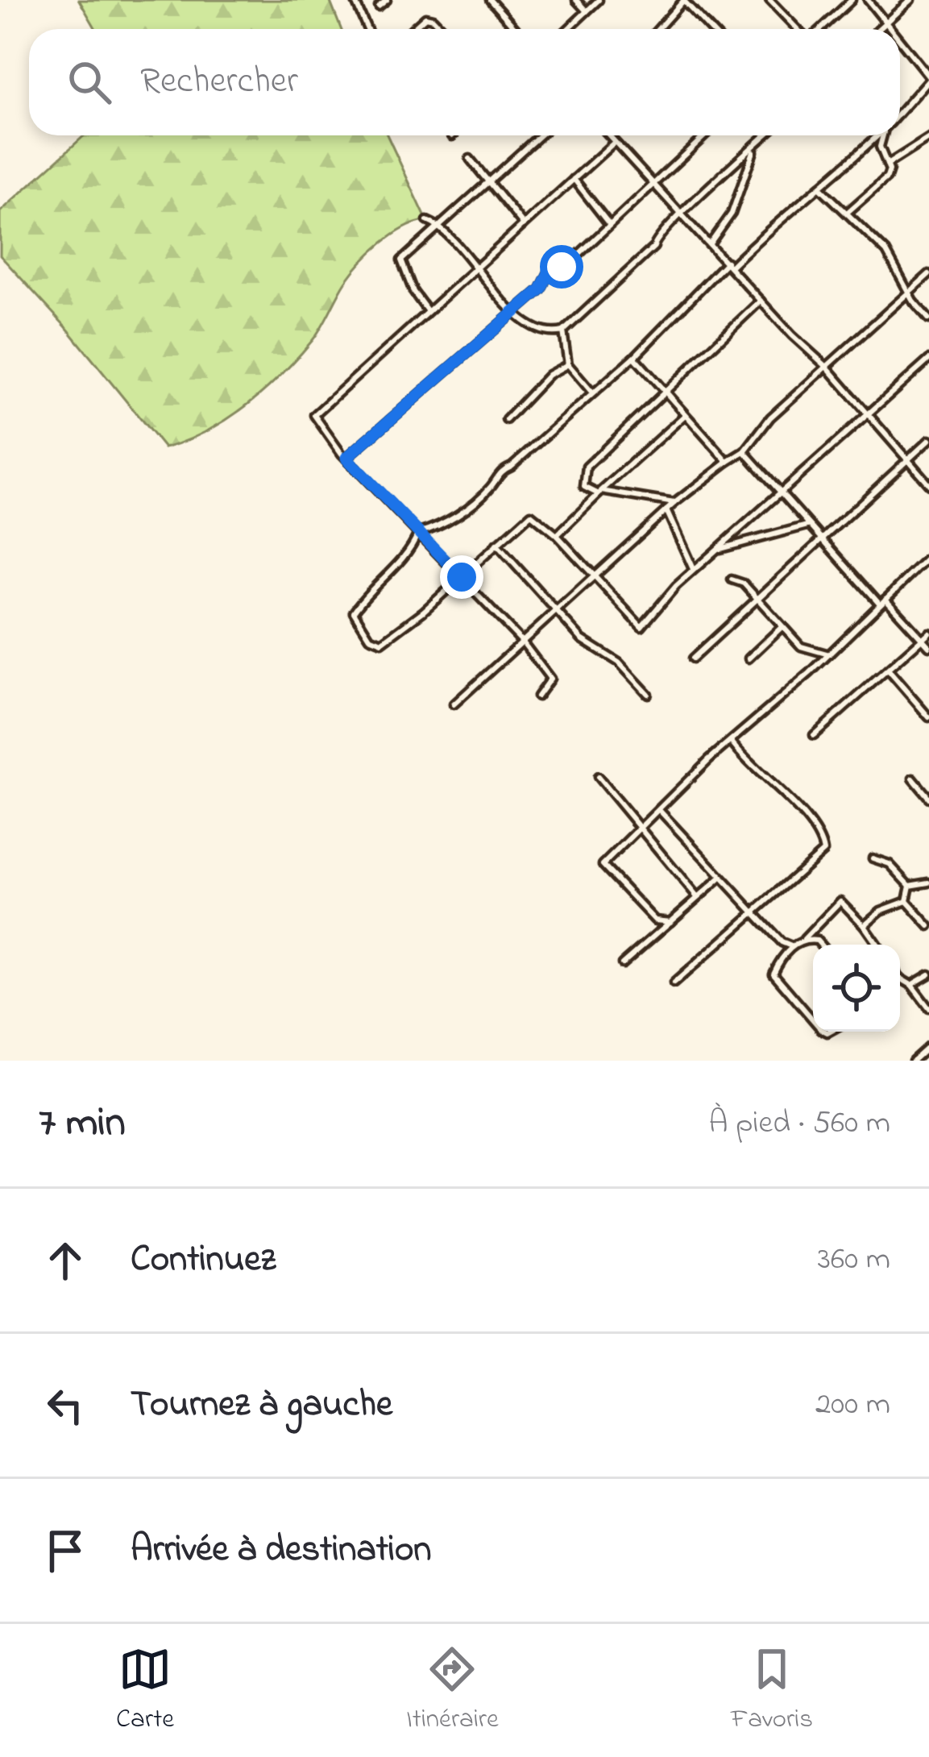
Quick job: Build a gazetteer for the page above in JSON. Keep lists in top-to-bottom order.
{
  "page": {
    "search": "Rechercher",
    "heading": ["7 min", "À pied · 560 m"],
    "list": [
      ["Continuez", "360 m"],
      ["Tournez à gauche", "200 m"],
      "Arrivée à destination"
    ],
    "nav": ["Carte", "Itinéraire", "Favoris"]
  }
}
